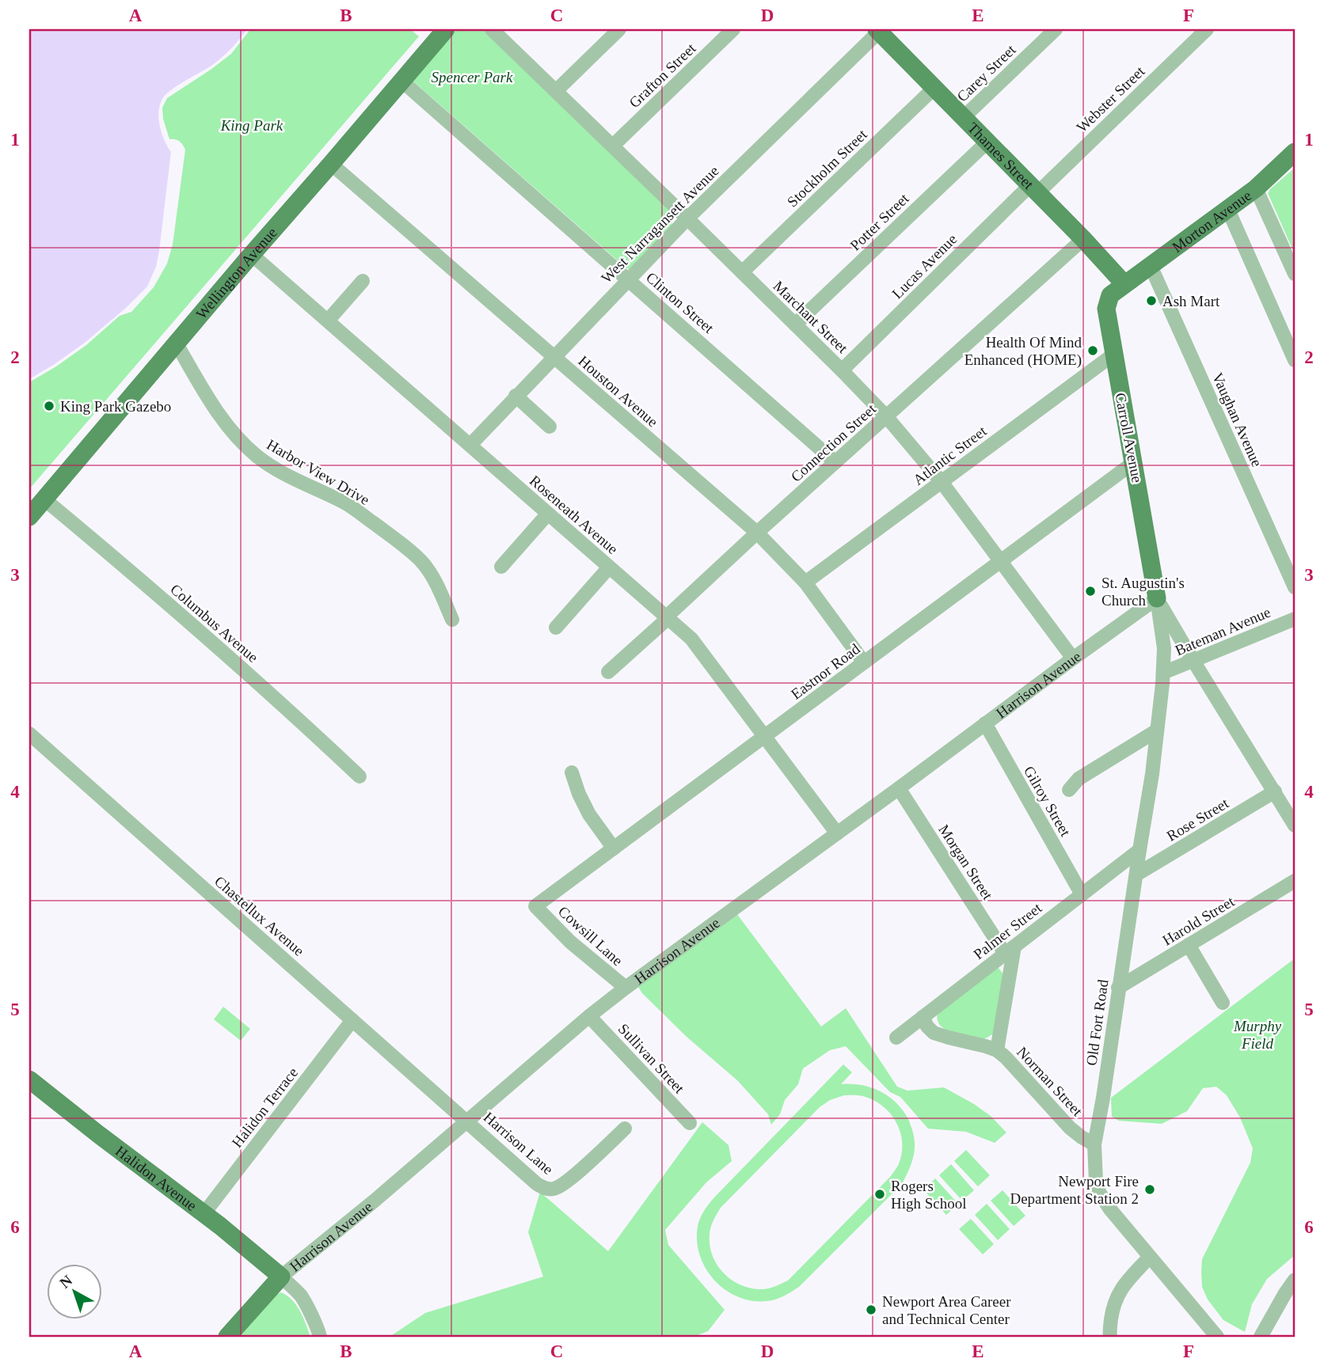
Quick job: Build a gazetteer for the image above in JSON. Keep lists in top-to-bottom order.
{
  "streets": {
    "main road": [
      "Thames Street",
      "Morton Avenue",
      "Wellington Avenue",
      "Carroll Avenue",
      "Harrison Avenue",
      "Halidon Avenue"
    ],
    "street": [
      "Carey Street",
      "Grafton Street",
      "Webster Street",
      "Stockholm Street",
      "Potter Street",
      "West Narragansett Avenue",
      "Lucas Avenue",
      "Clinton Street",
      "Marchant Street",
      "Houston Avenue",
      "Vaughan Avenue",
      "Connection Street",
      "Atlantic Street",
      "Harbor View Drive",
      "Roseneath Avenue",
      "Columbus Avenue",
      "Bateman Avenue",
      "Eastnor Road",
      "Gilroy Street",
      "Rose Street",
      "Morgan Street",
      "Chastellux Avenue",
      "Harold Street",
      "Palmer Street",
      "Cowsill Lane",
      "Old Fort Road",
      "Sullivan Street",
      "Norman Street",
      "Halidon Terrace",
      "Harrison Lane"
    ]
  },
  "crossings": [
    ["Carey Street", "Thames Street"],
    ["Grafton Street", "Marchant Street"],
    ["Webster Street", "Thames Street"],
    ["Webster Street", "Lucas Avenue"],
    ["Thames Street", "Stockholm Street"],
    ["Thames Street", "Morton Avenue"],
    ["Thames Street", "Potter Street"],
    ["Thames Street", "West Narragansett Avenue"],
    ["Thames Street", "Lucas Avenue"],
    ["Thames Street", "Carroll Avenue"],
    ["Thames Street", "Connection Street"],
    ["Stockholm Street", "Marchant Street"],
    ["Morton Avenue", "Vaughan Avenue"],
    ["Morton Avenue", "Carroll Avenue"],
    ["Potter Street", "Marchant Street"],
    ["West Narragansett Avenue", "Clinton Street"],
    ["West Narragansett Avenue", "Marchant Street"],
    ["West Narragansett Avenue", "Houston Avenue"],
    ["West Narragansett Avenue", "Roseneath Avenue"],
    ["Lucas Avenue", "Marchant Street"],
    ["Wellington Avenue", "Clinton Street"],
    ["Wellington Avenue", "Houston Avenue"],
    ["Wellington Avenue", "Harbor View Drive"],
    ["Wellington Avenue", "Roseneath Avenue"],
    ["Wellington Avenue", "Columbus Avenue"],
    ["Clinton Street", "Connection Street"],
    ["Marchant Street", "Connection Street"],
    ["Marchant Street", "Atlantic Street"],
    ["Marchant Street", "Eastnor Road"],
    ["Marchant Street", "Harrison Avenue"],
    ["Houston Avenue", "Connection Street"],
    ["Houston Avenue", "Atlantic Street"],
    ["Houston Avenue", "Eastnor Road"],
    ["Carroll Avenue", "Atlantic Street"],
    ["Carroll Avenue", "Bateman Avenue"],
    ["Carroll Avenue", "Eastnor Road"],
    ["Carroll Avenue", "Harrison Avenue"],
    ["Carroll Avenue", "Rose Street"],
    ["Carroll Avenue", "Old Fort Road"],
    ["Connection Street", "Roseneath Avenue"],
    ["Roseneath Avenue", "Eastnor Road"],
    ["Roseneath Avenue", "Harrison Avenue"],
    ["Bateman Avenue", "Old Fort Road"],
    ["Eastnor Road", "Cowsill Lane"],
    ["Harrison Avenue", "Gilroy Street"],
    ["Harrison Avenue", "Morgan Street"],
    ["Harrison Avenue", "Chastellux Avenue"],
    ["Harrison Avenue", "Cowsill Lane"],
    ["Harrison Avenue", "Sullivan Street"],
    ["Harrison Avenue", "Harrison Lane"],
    ["Harrison Avenue", "Halidon Avenue"],
    ["Gilroy Street", "Palmer Street"],
    ["Rose Street", "Old Fort Road"],
    ["Morgan Street", "Palmer Street"],
    ["Chastellux Avenue", "Halidon Terrace"],
    ["Chastellux Avenue", "Harrison Lane"],
    ["Harold Street", "Old Fort Road"],
    ["Palmer Street", "Old Fort Road"],
    ["Palmer Street", "Norman Street"],
    ["Old Fort Road", "Norman Street"],
    ["Halidon Terrace", "Halidon Avenue"]
  ],
  "parks": ["Spencer Park", "King Park", "Murphy Field"],
  "places": [
    "Ash Mart",
    "Health Of Mind Enhanced (HOME)",
    "King Park Gazebo",
    "St. Augustin's Church",
    "Newport Fire Department Station 2",
    "Rogers High School",
    "Newport Area Career and Technical Center"
  ],
  "north": "top left",
  "grid": {
    "columns": [
      "A",
      "B",
      "C",
      "D",
      "E",
      "F"
    ],
    "rows": [
      "1",
      "2",
      "3",
      "4",
      "5",
      "6"
    ]
  }
}
